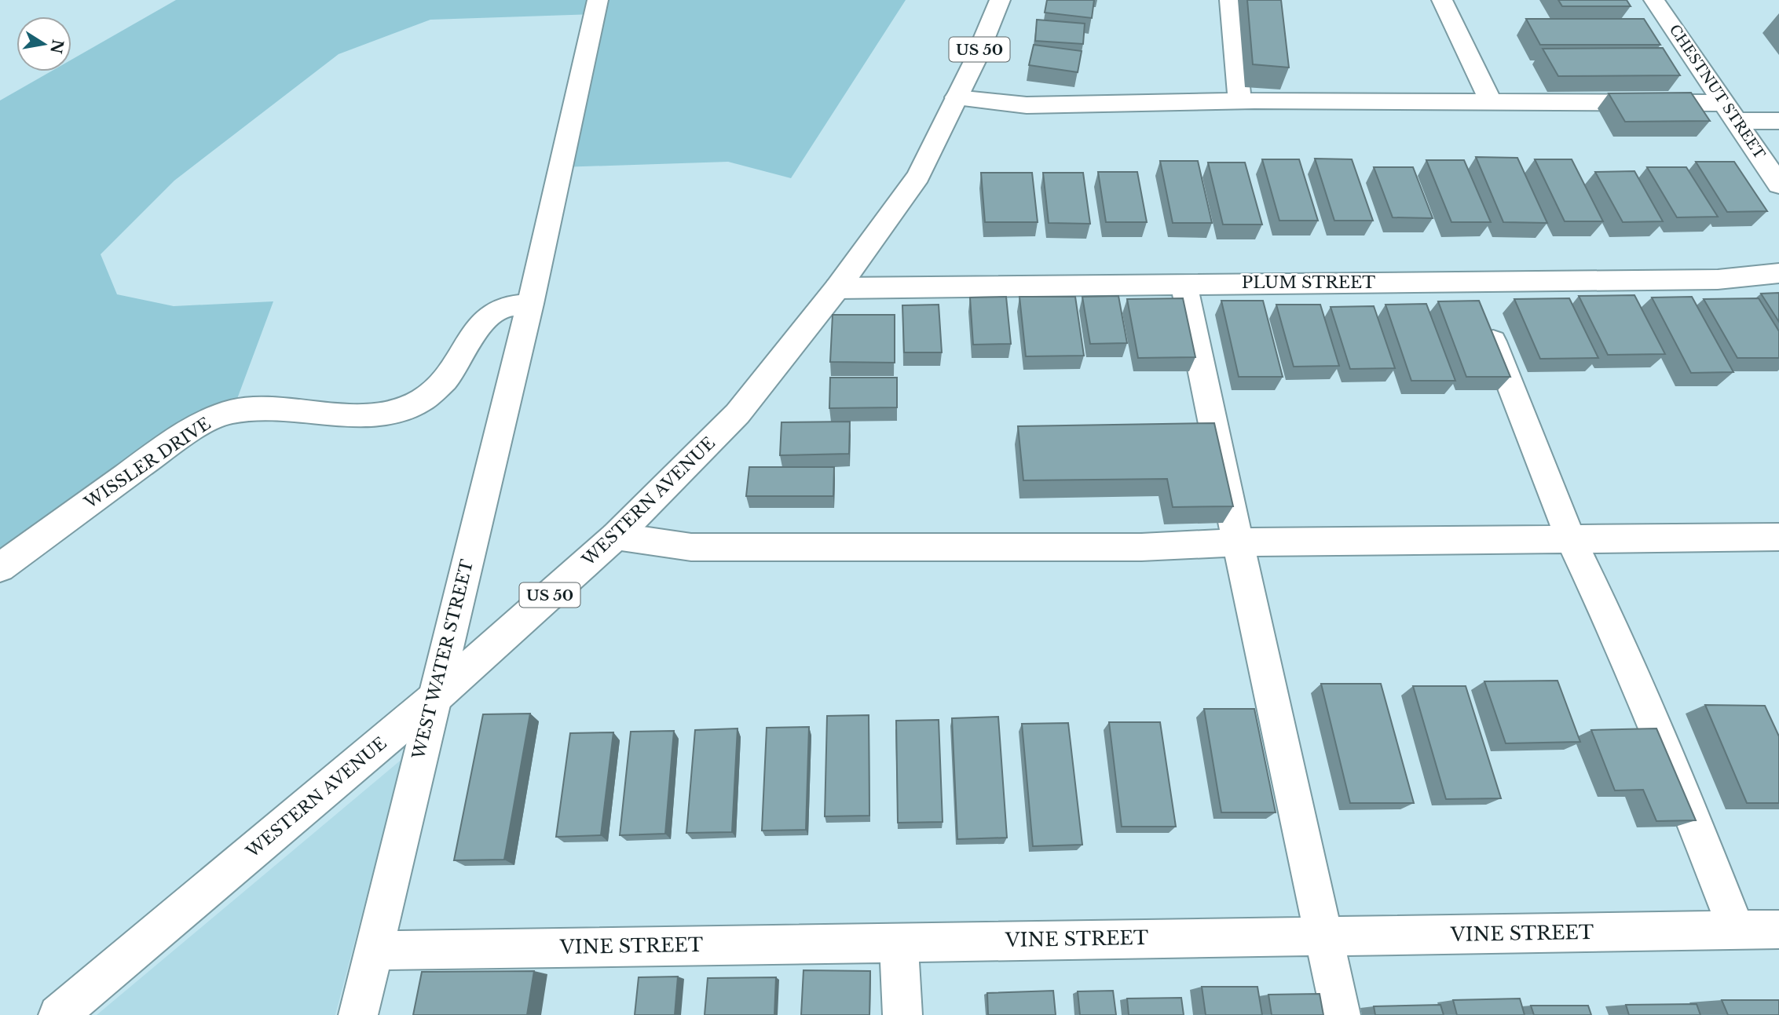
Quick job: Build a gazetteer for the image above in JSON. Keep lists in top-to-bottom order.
{
  "streets": {
    "street": [
      "US 50",
      "CHESTNUT STREET",
      "PLUM STREET",
      "WISSLER DRIVE",
      "WESTERN AVENUE",
      "WEST WATER STREET",
      "VINE STREET"
    ]
  },
  "crossings": [
    ["PLUM STREET", "WESTERN AVENUE"],
    ["WISSLER DRIVE", "WEST WATER STREET"],
    ["WESTERN AVENUE", "WEST WATER STREET"],
    ["WEST WATER STREET", "VINE STREET"]
  ],
  "north": "right"
}
